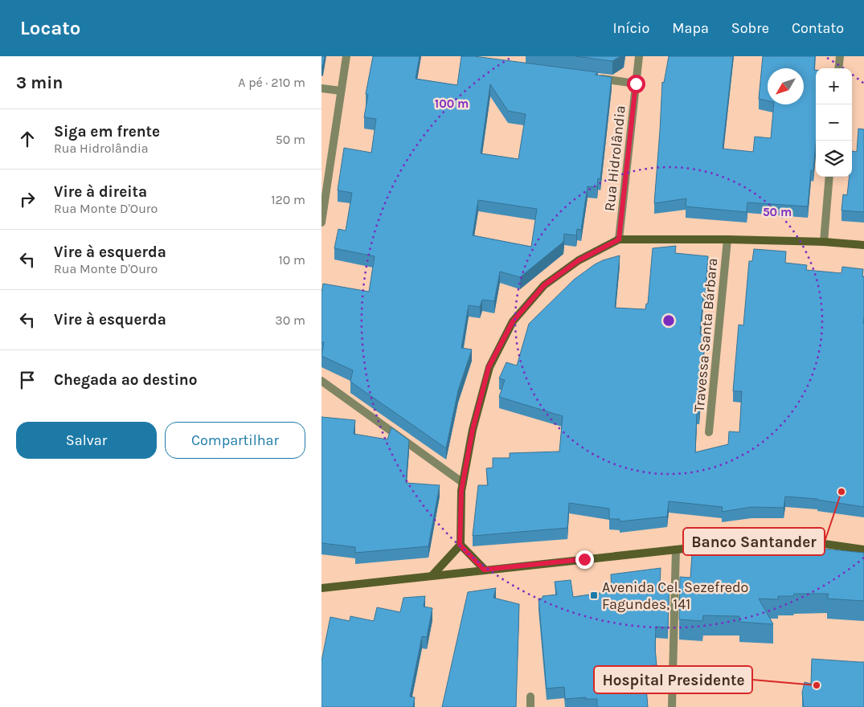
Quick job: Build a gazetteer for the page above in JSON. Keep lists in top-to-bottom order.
{
  "streets": {
    "street": ["Rua Hidrolândia", "Travessa Santa Bárbara"]
  },
  "places": {
    "other": ["Banco Santander", "Hospital Presidente"],
    "transit": ["Avenida Cel. Sezefredo Fagundes, 141"]
  },
  "north": "bottom left",
  "page": {
    "header": "Locato",
    "nav": [
      "Início",
      "Mapa",
      "Sobre",
      "Contato"
    ],
    "heading": ["3 min", "A pé · 210 m"],
    "map_buttons": ["+", "−"],
    "list": [
      ["Siga em frente", "Rua Hidrolândia", "50 m"],
      ["Vire à direita", "Rua Monte D'Ouro", "120 m"],
      ["Vire à esquerda", "Rua Monte D'Ouro", "10 m"],
      ["Vire à esquerda", "30 m"],
      "Chegada ao destino"
    ],
    "buttons": ["Salvar", "Compartilhar"]
  },
  "rings": ["100 m", "50 m"]
}
